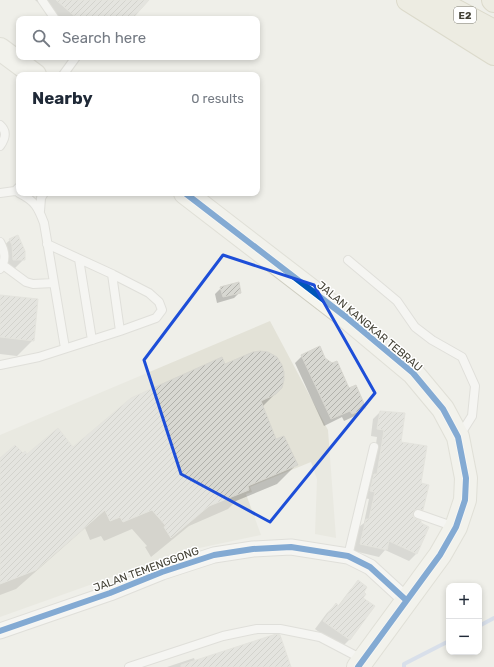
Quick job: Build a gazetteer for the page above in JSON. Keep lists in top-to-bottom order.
{
  "streets": {
    "highway": ["E2"],
    "street": ["JALAN KANGKAR TEBRAU", "JALAN TEMENGGONG"]
  },
  "crossings": [
    ["JALAN KANGKAR TEBRAU", "JALAN TEMENGGONG"]
  ],
  "page": {
    "search": "Search here",
    "heading": ["Nearby", "0 results"],
    "map_buttons": ["+", "−"]
  }
}
